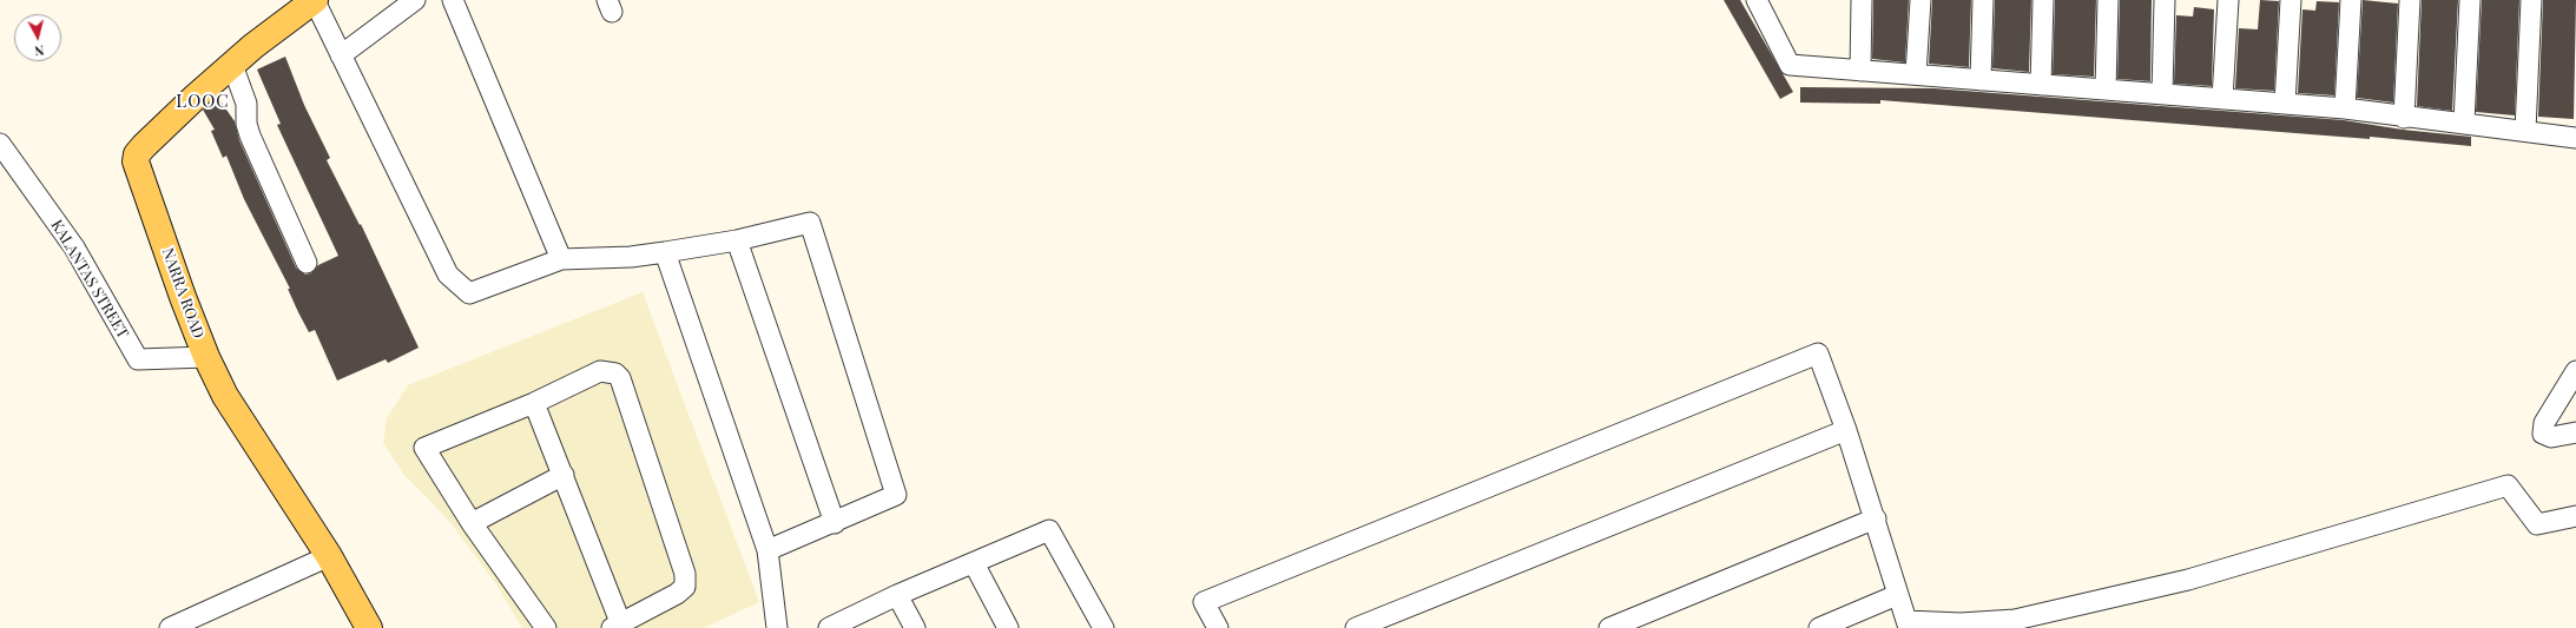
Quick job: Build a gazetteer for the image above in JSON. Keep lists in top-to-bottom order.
{
  "streets": {
    "main road": ["NARRA ROAD"],
    "street": ["KALANTAS STREET"]
  },
  "crossings": [
    ["KALANTAS STREET", "NARRA ROAD"]
  ],
  "districts": ["LOOC"],
  "north": "bottom"
}
